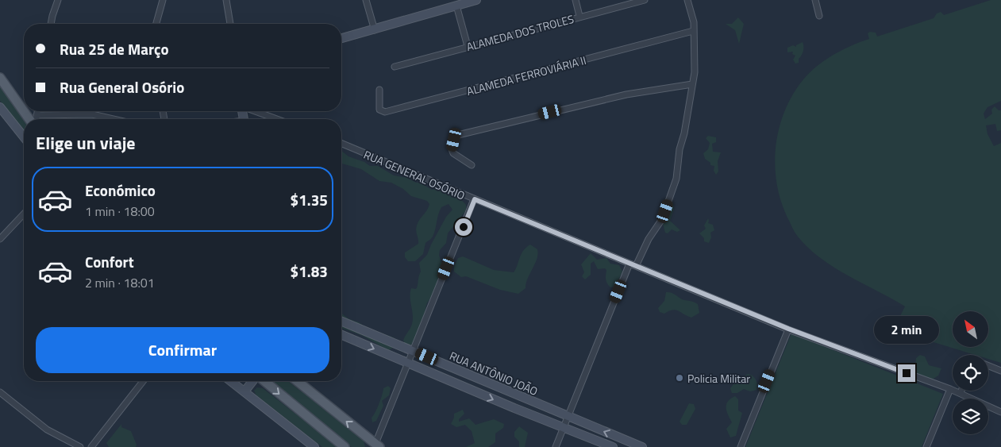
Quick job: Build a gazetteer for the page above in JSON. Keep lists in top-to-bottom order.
{
  "streets": {
    "main road": ["RUA ANTÔNIO JOÃO"],
    "street": ["ALAMEDA DOS TROLES", "ALAMEDA FERROVIÁRIA II", "RUA GENERAL OSÓRIO"]
  },
  "places": ["Policia Militar"],
  "north": "top left",
  "page": {
    "banner": ["Rua 25 de Março", "Rua General Osório"],
    "heading": "Elige un viaje",
    "list": [
      {
        "name": "Económico",
        "note": "1 min · 18:00",
        "value": "$1.35"
      },
      {
        "name": "Confort",
        "note": "2 min · 18:01",
        "value": "$1.83"
      }
    ],
    "bubble": "2 min",
    "buttons": "Confirmar"
  }
}
